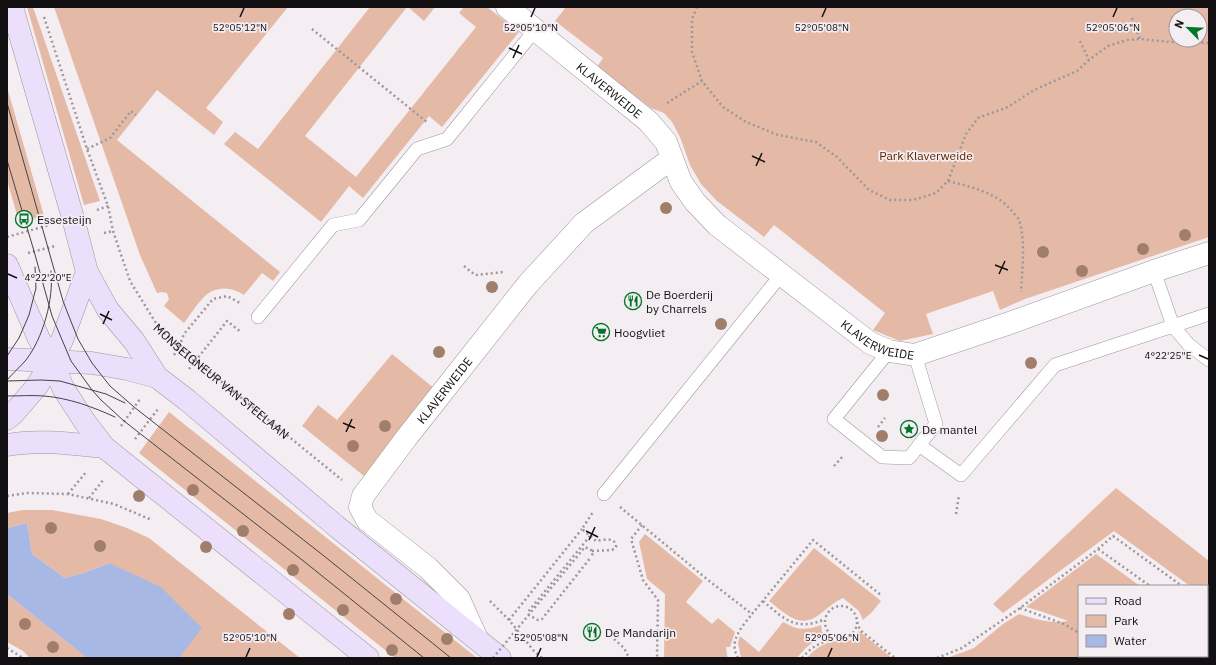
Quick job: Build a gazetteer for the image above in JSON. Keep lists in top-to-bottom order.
{
  "streets": {
    "street": ["KLAVERWEIDE"],
    "path": ["MONSEIGNEUR VAN STEELAAN"]
  },
  "crossings": [
    ["KLAVERWEIDE", "MONSEIGNEUR VAN STEELAAN"]
  ],
  "parks": ["Park Klaverweide"],
  "places": {
    "bus stop": ["Essesteijn"],
    "restaurant": ["De Boerderij by Charrels", "De Mandarijn"],
    "supermarket": ["Hoogvliet"],
    "place": ["De mantel"]
  },
  "legend": ["Road", "Park", "Water"],
  "north": "top left",
  "coordinates": [
    "52°05'12\"N",
    "52°05'10\"N",
    "52°05'06\"N",
    "52°05'08\"N",
    "4°22'20\"E",
    "4°22'25\"E"
  ]
}
